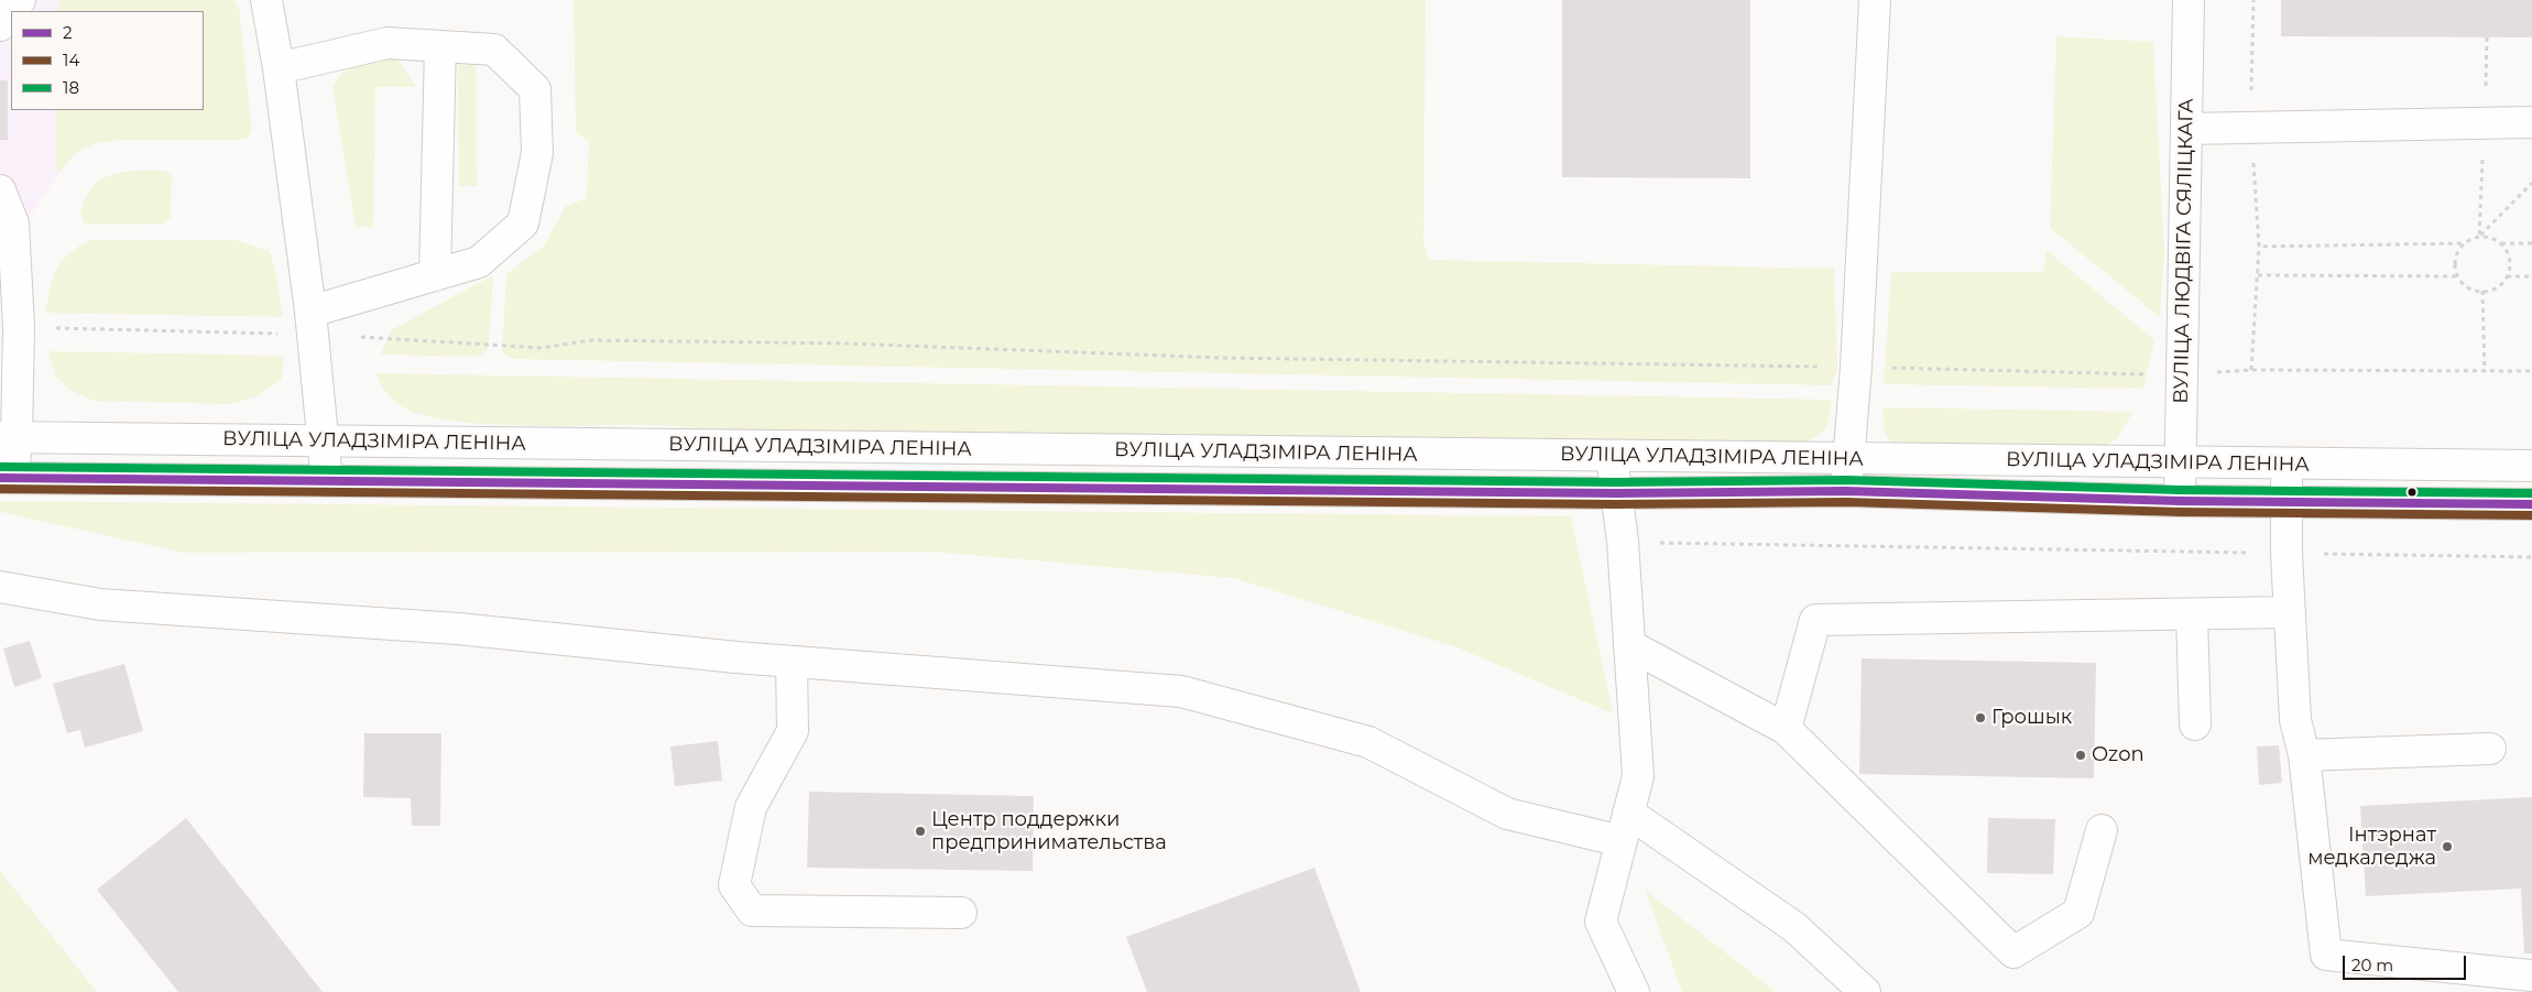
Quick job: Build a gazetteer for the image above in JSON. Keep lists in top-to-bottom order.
{
  "streets": {
    "main road": ["ВУЛІЦА ЛЮДВІГА СЯЛІЦКАГА", "ВУЛІЦА УЛАДЗІМІРА ЛЕНІНА"]
  },
  "crossings": [
    ["ВУЛІЦА ЛЮДВІГА СЯЛІЦКАГА", "ВУЛІЦА УЛАДЗІМІРА ЛЕНІНА"]
  ],
  "places": [
    "Грошык",
    "Ozon",
    "Центр поддержки предпринимательства",
    "Інтэрнат медкаледжа"
  ],
  "lines": ["transit line 18", "transit line 2", "transit line 14"],
  "legend": ["2", "14", "18"],
  "scale_bar": "20 m"
}
